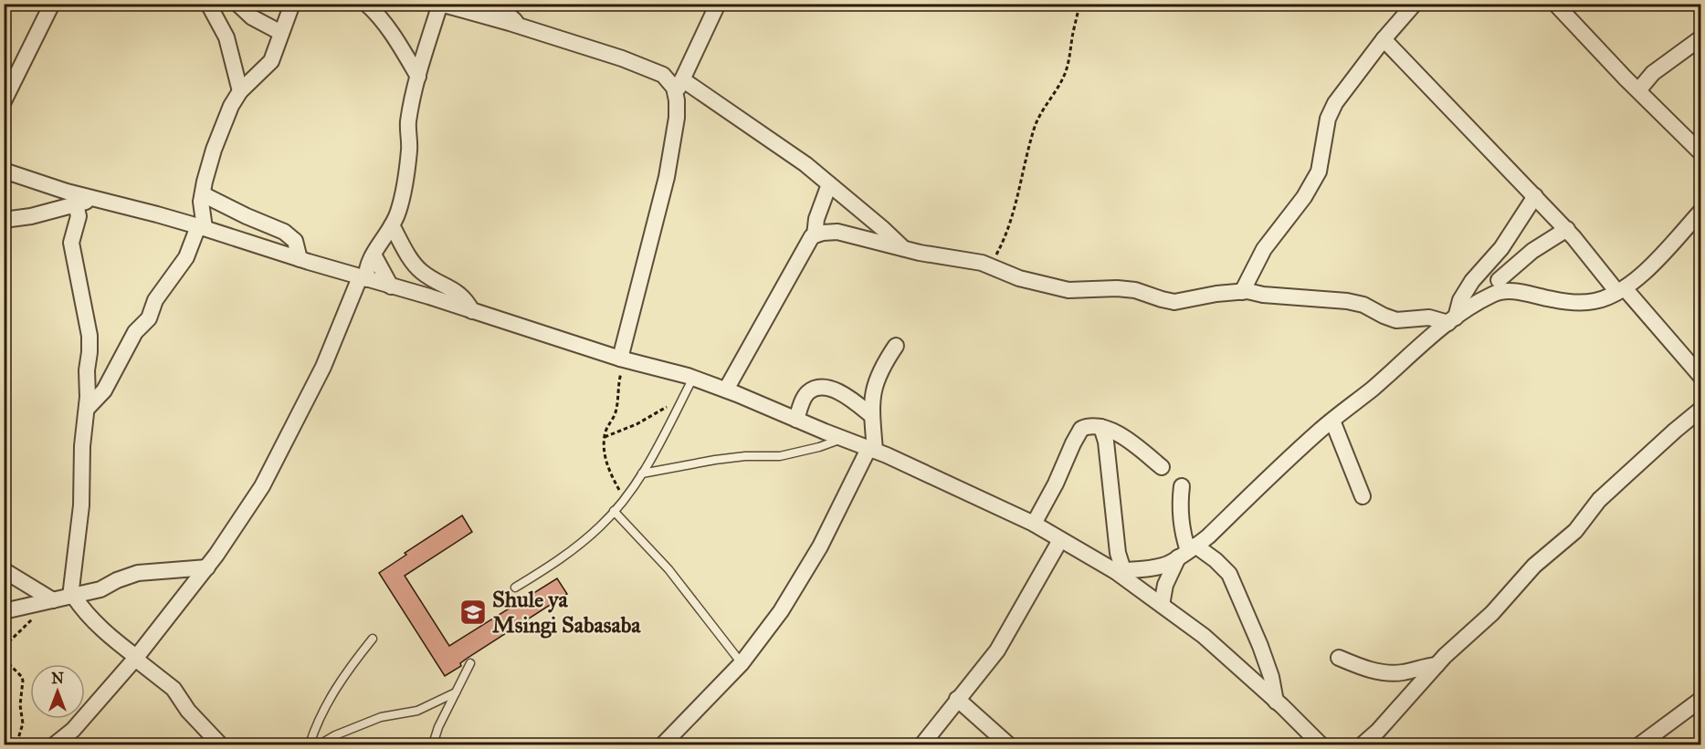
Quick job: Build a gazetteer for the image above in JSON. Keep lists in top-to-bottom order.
{
  "places": {
    "school or university": ["Shule ya Msingi Sabasaba"]
  },
  "north": "top"
}
